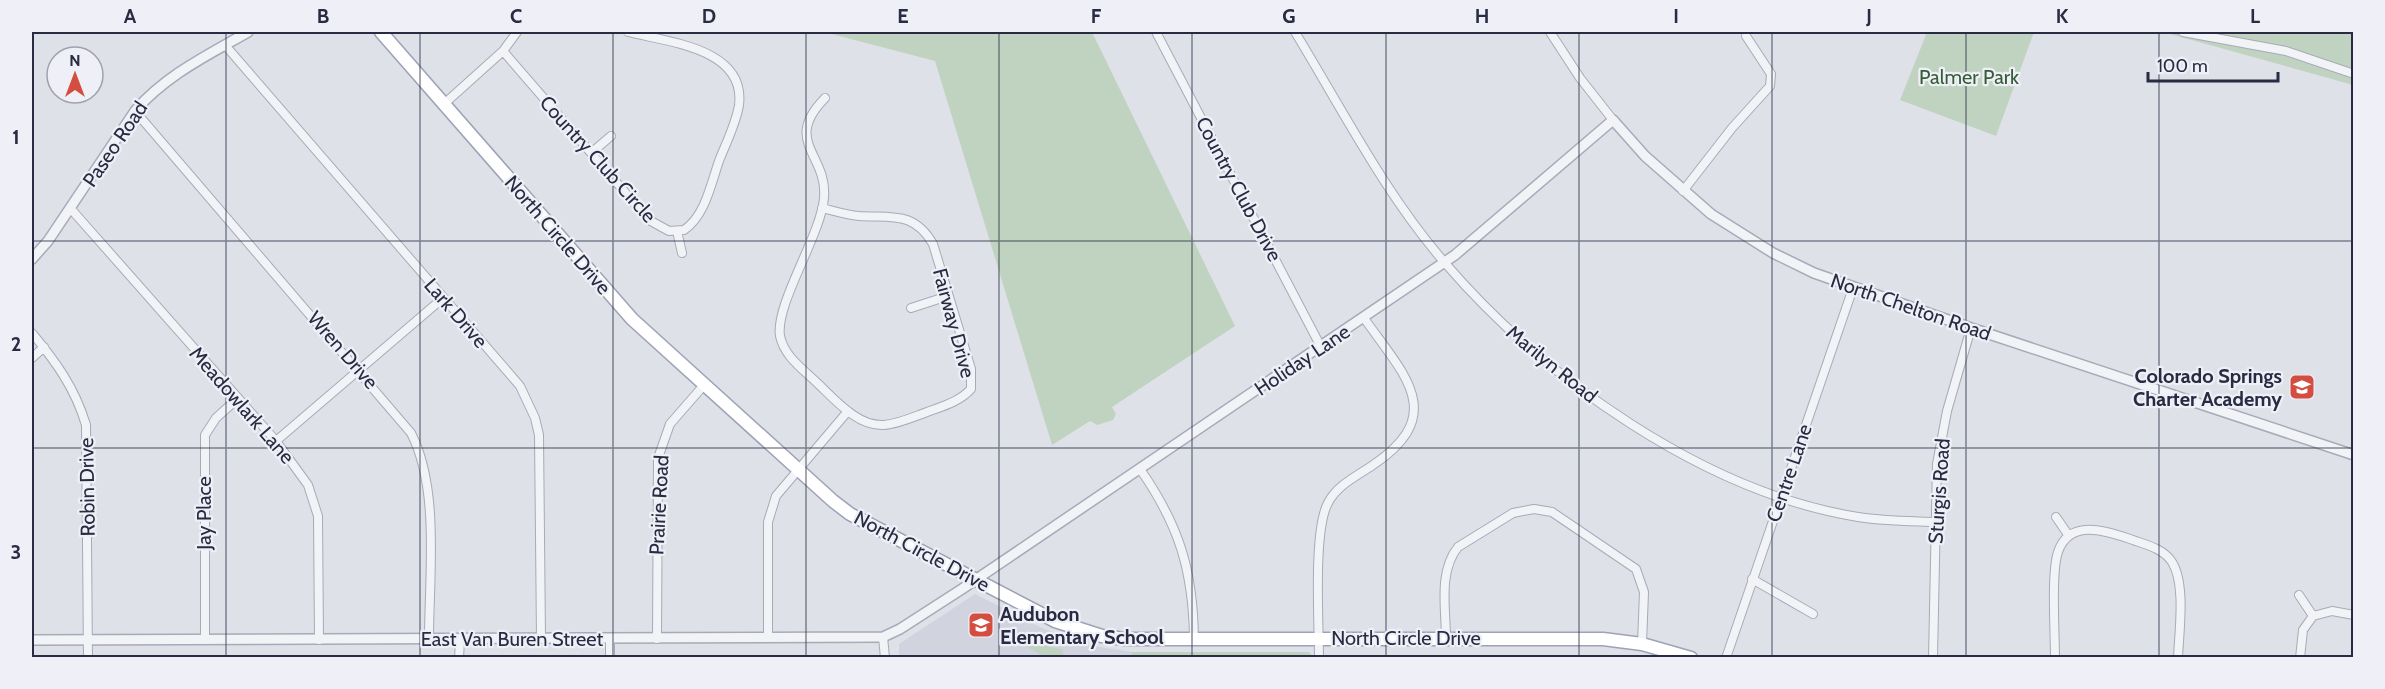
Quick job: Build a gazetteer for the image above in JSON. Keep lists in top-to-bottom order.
{
  "streets": {
    "main road": ["North Circle Drive"],
    "street": [
      "Paseo Road",
      "Country Club Circle",
      "Country Club Drive",
      "North Chelton Road",
      "Lark Drive",
      "Fairway Drive",
      "Wren Drive",
      "Holiday Lane",
      "Marilyn Road",
      "Meadowlark Lane",
      "Centre Lane",
      "Robin Drive",
      "Sturgis Road",
      "Prairie Road",
      "Jay Place",
      "East Van Buren Street"
    ]
  },
  "crossings": [
    ["Paseo Road", "Lark Drive"],
    ["Paseo Road", "Wren Drive"],
    ["Paseo Road", "Meadowlark Lane"],
    ["Country Club Drive", "Holiday Lane"],
    ["North Circle Drive", "Holiday Lane"],
    ["North Circle Drive", "Prairie Road"],
    ["North Circle Drive", "East Van Buren Street"],
    ["North Chelton Road", "Holiday Lane"],
    ["North Chelton Road", "Centre Lane"],
    ["North Chelton Road", "Sturgis Road"],
    ["Lark Drive", "East Van Buren Street"],
    ["Wren Drive", "East Van Buren Street"],
    ["Holiday Lane", "Marilyn Road"],
    ["Holiday Lane", "East Van Buren Street"],
    ["Marilyn Road", "Centre Lane"],
    ["Marilyn Road", "Sturgis Road"],
    ["Meadowlark Lane", "Jay Place"],
    ["Meadowlark Lane", "East Van Buren Street"],
    ["Robin Drive", "East Van Buren Street"],
    ["Prairie Road", "East Van Buren Street"],
    ["Jay Place", "East Van Buren Street"]
  ],
  "parks": ["Palmer Park"],
  "places": {
    "school or university": ["Colorado Springs Charter Academy", "Audubon Elementary School"]
  },
  "scale_bar": "100 m",
  "north": "top",
  "grid": {
    "columns": [
      "A",
      "B",
      "C",
      "D",
      "E",
      "F",
      "G",
      "H",
      "I",
      "J",
      "K",
      "L"
    ],
    "rows": ["1", "2", "3"]
  }
}
